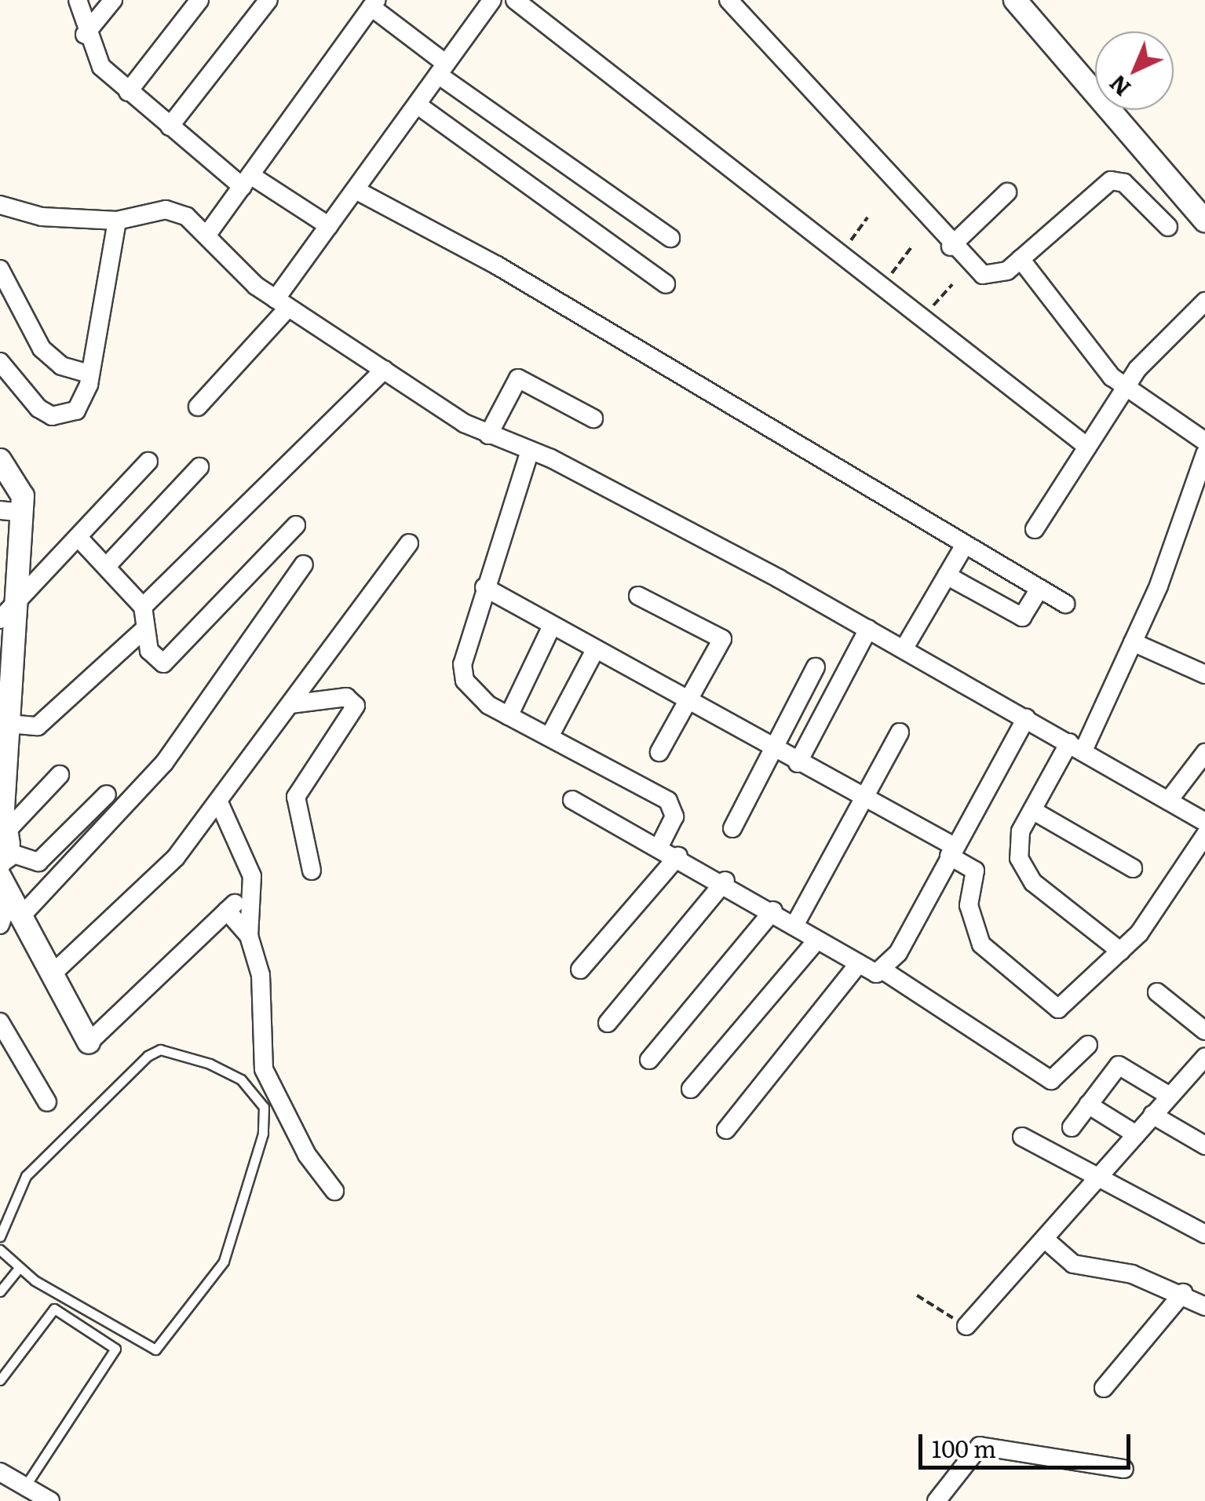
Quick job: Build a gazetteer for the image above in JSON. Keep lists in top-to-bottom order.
{
  "scale_bar": "100 m",
  "north": "bottom left"
}
